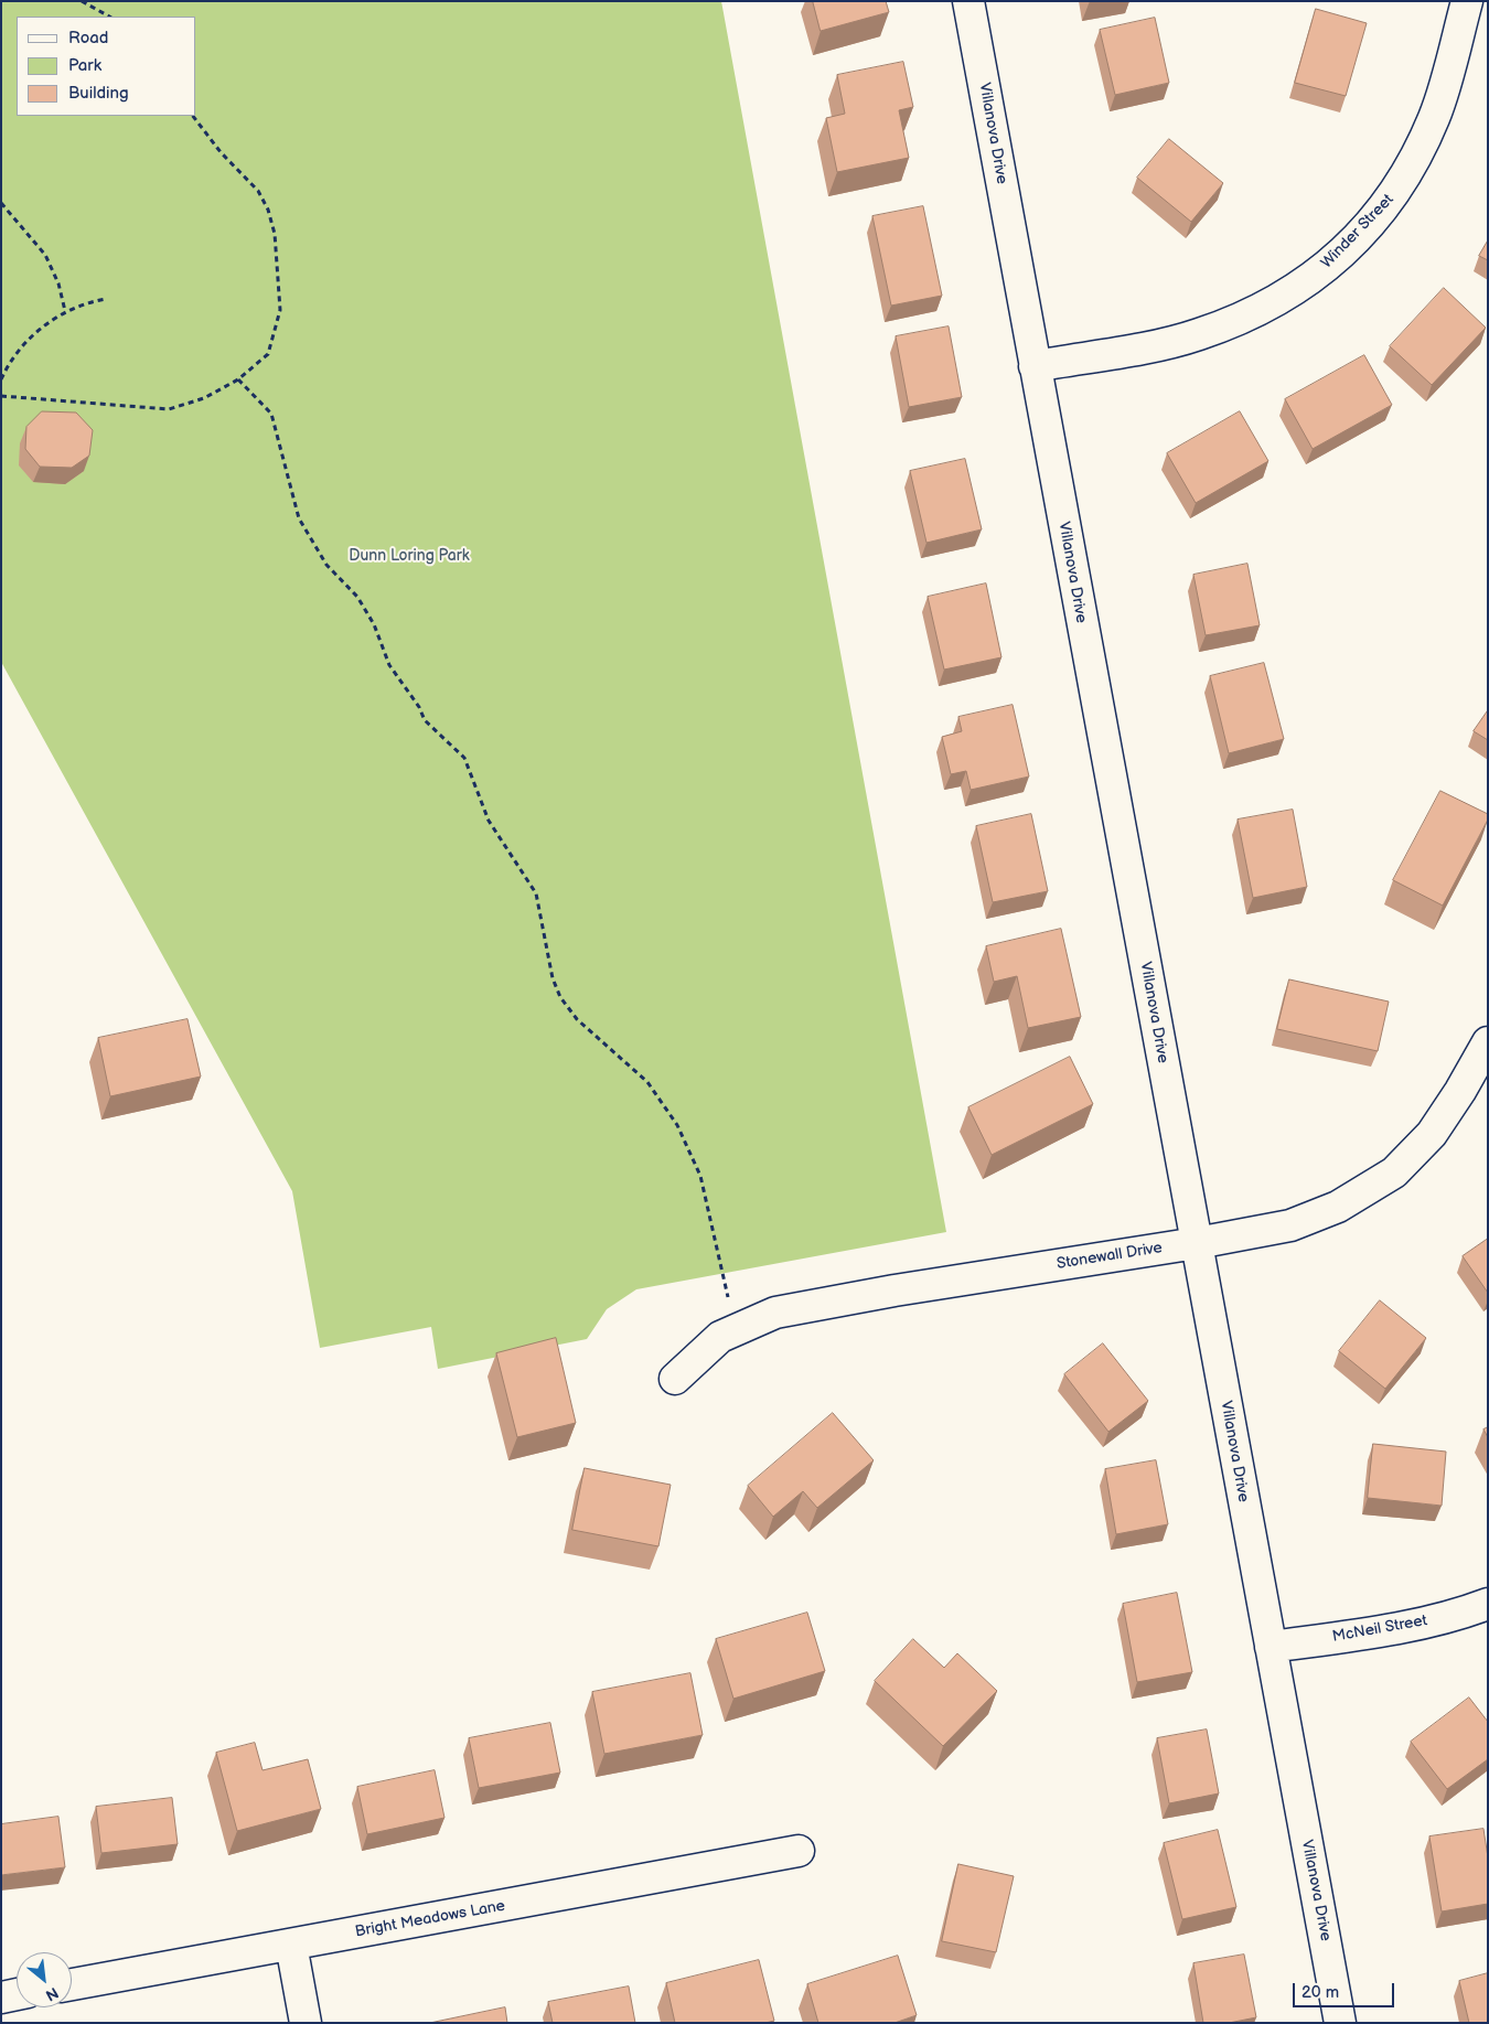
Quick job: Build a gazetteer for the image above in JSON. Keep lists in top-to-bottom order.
{
  "streets": {
    "street": [
      "Villanova Drive",
      "Winder Street",
      "Stonewall Drive",
      "McNeil Street",
      "Bright Meadows Lane"
    ]
  },
  "crossings": [
    ["Villanova Drive", "Winder Street"],
    ["Villanova Drive", "Stonewall Drive"],
    ["Villanova Drive", "McNeil Street"]
  ],
  "parks": ["Dunn Loring Park"],
  "legend": ["Road", "Park", "Building"],
  "scale_bar": "20 m",
  "north": "bottom right"
}
